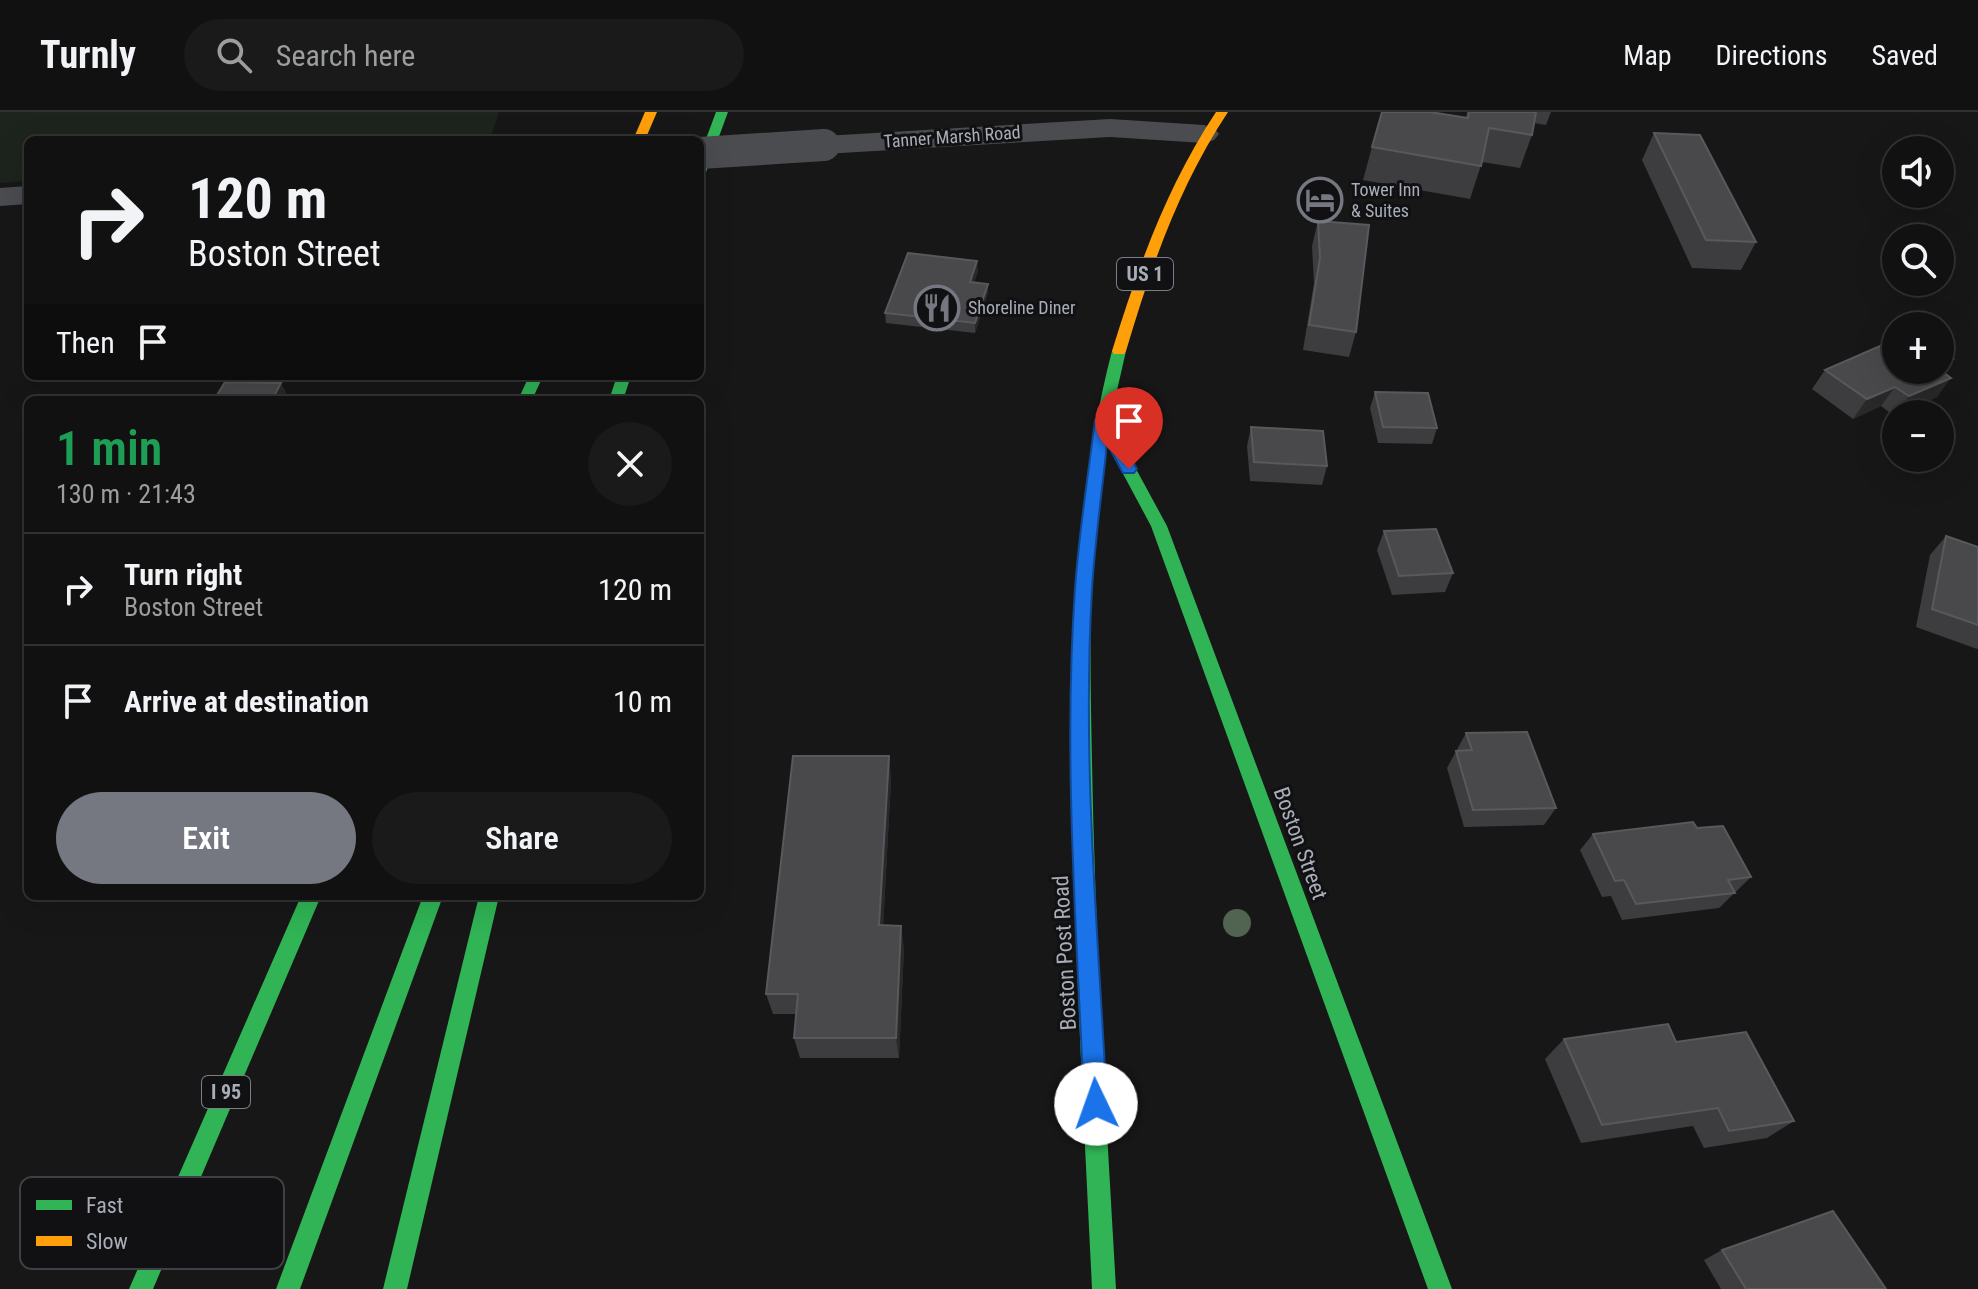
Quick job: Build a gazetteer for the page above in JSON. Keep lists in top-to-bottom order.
{
  "streets": {
    "main road": [
      "US 1",
      "Boston Street",
      "Boston Post Road",
      "I 95"
    ],
    "street": ["Tanner Marsh Road"]
  },
  "crossings": [
    ["Tanner Marsh Road", "Boston Post Road"],
    ["Boston Street", "Boston Post Road"]
  ],
  "places": {
    "hotel": ["Tower Inn & Suites"],
    "restaurant": ["Shoreline Diner"]
  },
  "legend": ["Fast", "Slow"],
  "page": {
    "header": "Turnly",
    "search": "Search here",
    "nav": ["Map", "Directions", "Saved"],
    "map_buttons": ["+", "−"],
    "turn": ["120 m", "Boston Street"],
    "then": "Then",
    "heading": ["1 min", "130 m · 21:43"],
    "list": [
      {
        "name": "Turn right",
        "note": "Boston Street",
        "value": "120 m"
      },
      {
        "name": "Arrive at destination",
        "value": "10 m"
      }
    ],
    "buttons": ["Exit", "Share"]
  }
}
